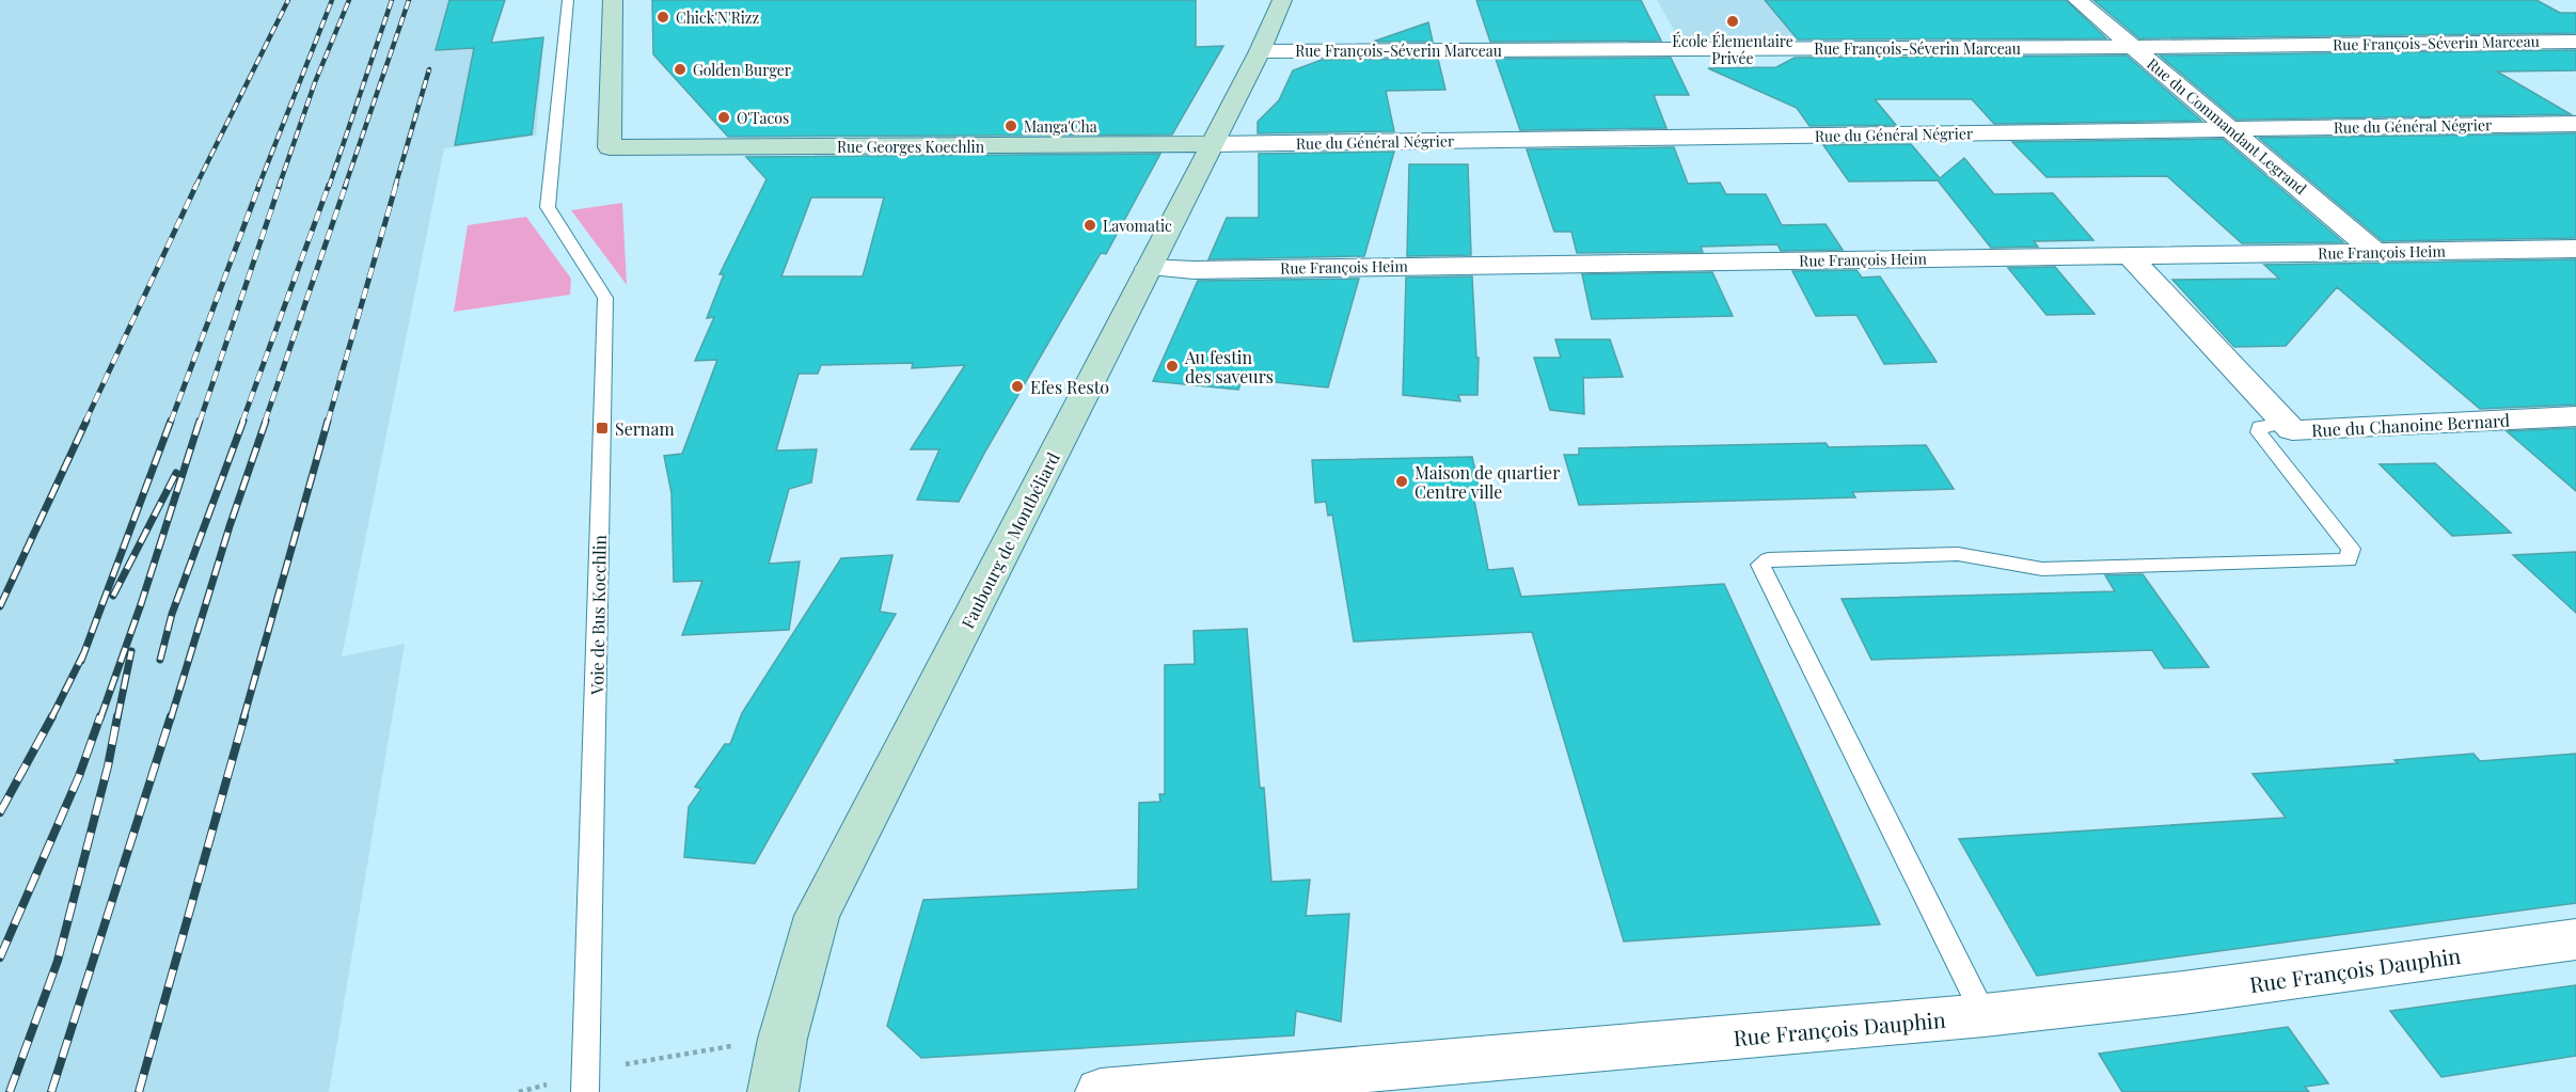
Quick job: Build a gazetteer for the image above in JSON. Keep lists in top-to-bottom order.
{
  "streets": {
    "main road": ["Rue Georges Koechlin", "Faubourg de Montbéliard"],
    "street": [
      "Rue François-Séverin Marceau",
      "Rue du Commandant Legrand",
      "Rue du Général Négrier",
      "Rue François Heim",
      "Rue du Chanoine Bernard",
      "Rue François Dauphin"
    ],
    "lane": ["Voie de Bus Koechlin"]
  },
  "crossings": [
    ["Rue François-Séverin Marceau", "Rue du Commandant Legrand"],
    ["Rue François-Séverin Marceau", "Faubourg de Montbéliard"],
    ["Rue du Commandant Legrand", "Rue du Général Négrier"],
    ["Rue du Commandant Legrand", "Rue François Heim"],
    ["Rue du Général Négrier", "Rue Georges Koechlin"],
    ["Rue du Général Négrier", "Faubourg de Montbéliard"],
    ["Rue Georges Koechlin", "Faubourg de Montbéliard"],
    ["Rue François Heim", "Rue du Chanoine Bernard"],
    ["Rue François Heim", "Faubourg de Montbéliard"]
  ],
  "places": {
    "other": [
      "Chick'N'Rizz",
      "École Élementaire Privée",
      "Golden Burger",
      "O'Tacos",
      "Manga'Cha",
      "Lavomatic",
      "Au festin des saveurs",
      "Efes Resto",
      "Maison de quartier Centre ville"
    ],
    "transit": ["Sernam"]
  }
}
